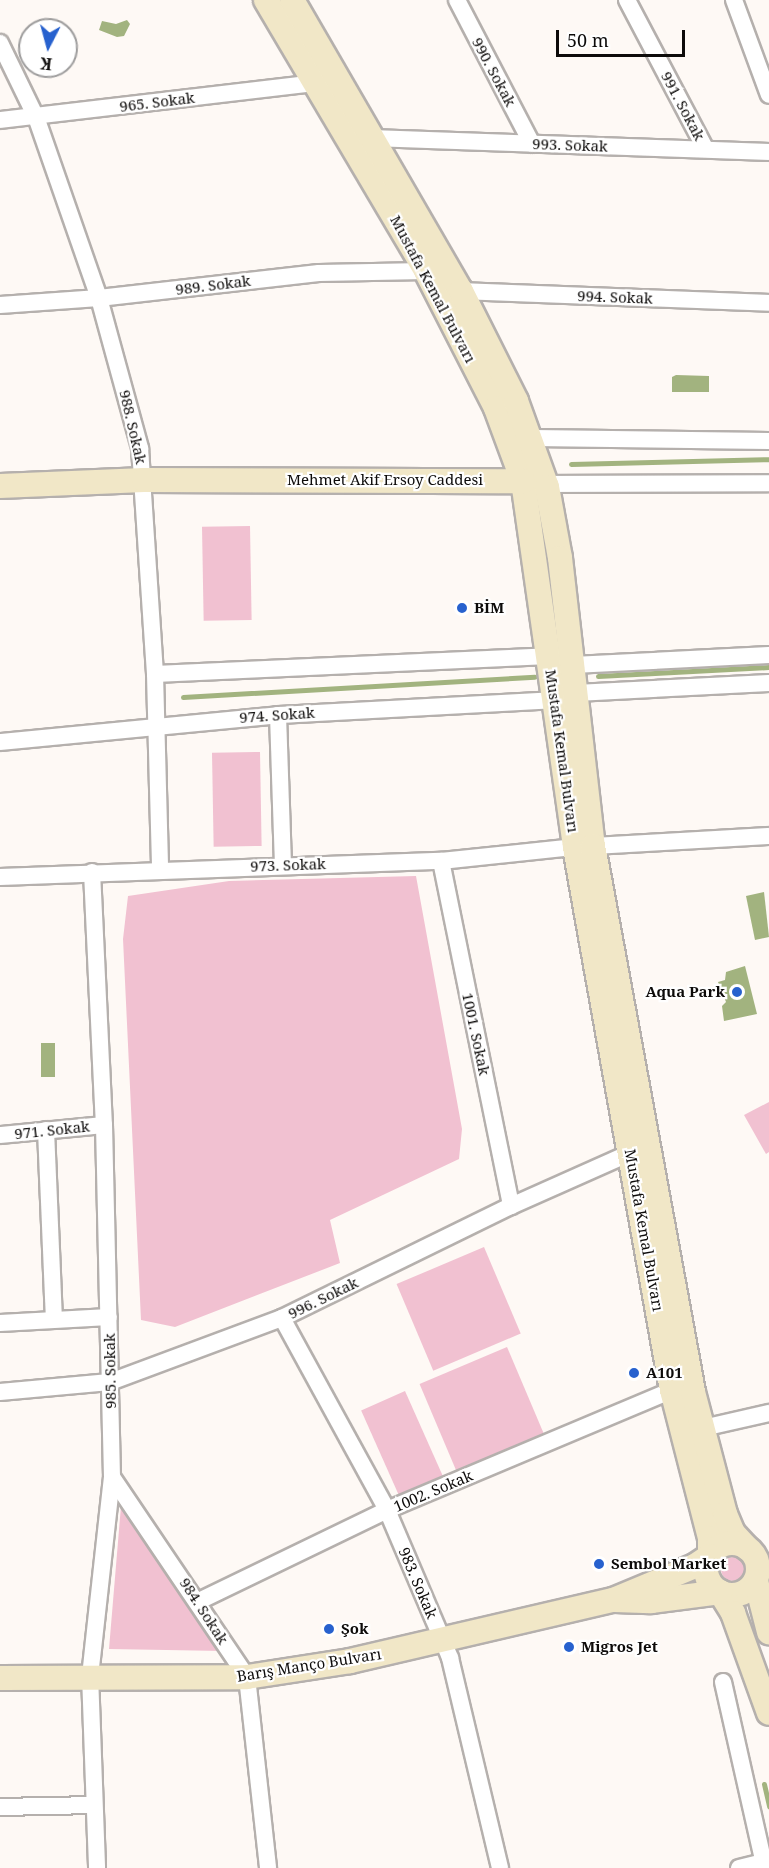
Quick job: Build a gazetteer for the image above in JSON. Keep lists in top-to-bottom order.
{
  "streets": {
    "main road": ["Mustafa Kemal Bulvarı", "Mehmet Akif Ersoy Caddesi", "Barış Manço Bulvarı"],
    "street": [
      "990. Sokak",
      "965. Sokak",
      "991. Sokak",
      "993. Sokak",
      "989. Sokak",
      "994. Sokak",
      "988. Sokak",
      "974. Sokak",
      "973. Sokak",
      "1001. Sokak",
      "971. Sokak",
      "996. Sokak",
      "985. Sokak",
      "1002. Sokak",
      "983. Sokak",
      "984. Sokak"
    ]
  },
  "crossings": [
    ["990. Sokak", "993. Sokak"],
    ["965. Sokak", "Mustafa Kemal Bulvarı"],
    ["965. Sokak", "988. Sokak"],
    ["991. Sokak", "993. Sokak"],
    ["993. Sokak", "Mustafa Kemal Bulvarı"],
    ["989. Sokak", "Mustafa Kemal Bulvarı"],
    ["989. Sokak", "988. Sokak"],
    ["Mustafa Kemal Bulvarı", "994. Sokak"],
    ["Mustafa Kemal Bulvarı", "Mehmet Akif Ersoy Caddesi"],
    ["Mustafa Kemal Bulvarı", "974. Sokak"],
    ["Mustafa Kemal Bulvarı", "973. Sokak"],
    ["Mustafa Kemal Bulvarı", "996. Sokak"],
    ["Mustafa Kemal Bulvarı", "1002. Sokak"],
    ["Mustafa Kemal Bulvarı", "Barış Manço Bulvarı"],
    ["988. Sokak", "Mehmet Akif Ersoy Caddesi"],
    ["988. Sokak", "974. Sokak"],
    ["988. Sokak", "973. Sokak"],
    ["973. Sokak", "1001. Sokak"],
    ["973. Sokak", "985. Sokak"],
    ["1001. Sokak", "996. Sokak"],
    ["971. Sokak", "985. Sokak"],
    ["996. Sokak", "985. Sokak"],
    ["996. Sokak", "983. Sokak"],
    ["985. Sokak", "984. Sokak"],
    ["985. Sokak", "Barış Manço Bulvarı"],
    ["1002. Sokak", "983. Sokak"],
    ["1002. Sokak", "984. Sokak"],
    ["983. Sokak", "Barış Manço Bulvarı"],
    ["984. Sokak", "Barış Manço Bulvarı"]
  ],
  "places": [
    "BİM",
    "Aqua Park",
    "A101",
    "Sembol Market",
    "Şok",
    "Migros Jet"
  ],
  "scale_bar": "50 m",
  "north": "bottom"
}
